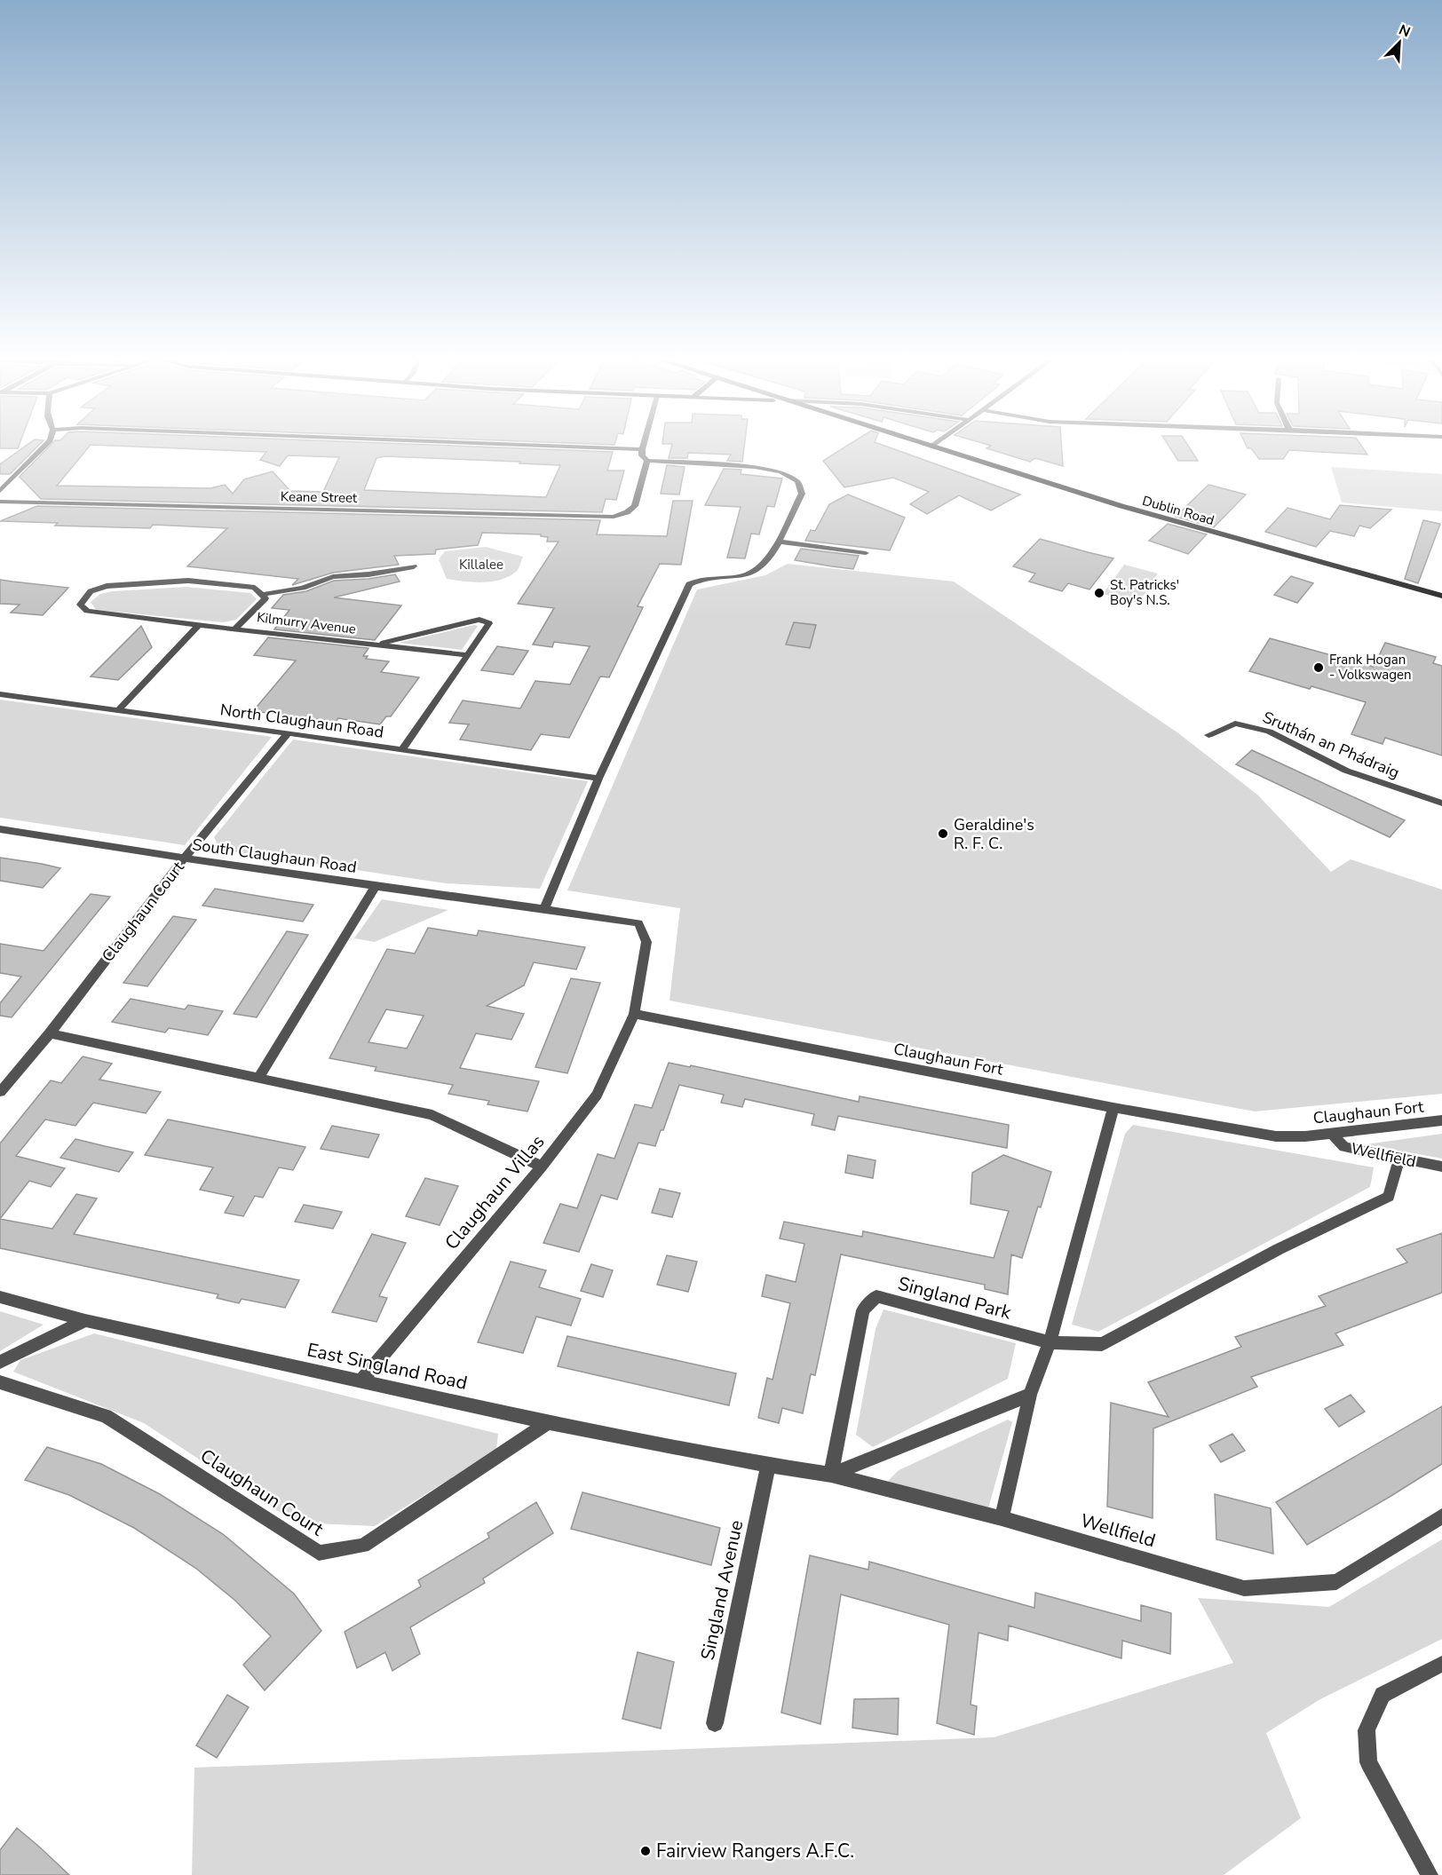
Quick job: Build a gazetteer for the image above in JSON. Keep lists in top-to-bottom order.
{
  "streets": {
    "main road": ["Dublin Road"],
    "street": [
      "Keane Street",
      "Kilmurry Avenue",
      "North Claughaun Road",
      "Sruthán an Phádraig",
      "South Claughaun Road",
      "Claughaun Court",
      "Claughaun Fort",
      "Wellfield",
      "Claughaun Villas",
      "Singland Park",
      "East Singland Road",
      "Singland Avenue"
    ]
  },
  "crossings": [
    ["Kilmurry Avenue", "North Claughaun Road"],
    ["North Claughaun Road", "Claughaun Court"],
    ["South Claughaun Road", "Claughaun Court"],
    ["Claughaun Court", "East Singland Road"],
    ["Claughaun Fort", "Wellfield"],
    ["Claughaun Fort", "Claughaun Villas"],
    ["Wellfield", "Singland Park"],
    ["Wellfield", "East Singland Road"],
    ["Wellfield", "Singland Avenue"],
    ["Claughaun Villas", "East Singland Road"],
    ["East Singland Road", "Singland Avenue"]
  ],
  "parks": ["Killalee"],
  "places": [
    "St. Patricks' Boy's N.S.",
    "Frank Hogan - Volkswagen",
    "Geraldine's R. F. C.",
    "Fairview Rangers A.F.C."
  ],
  "north": "top right"
}
